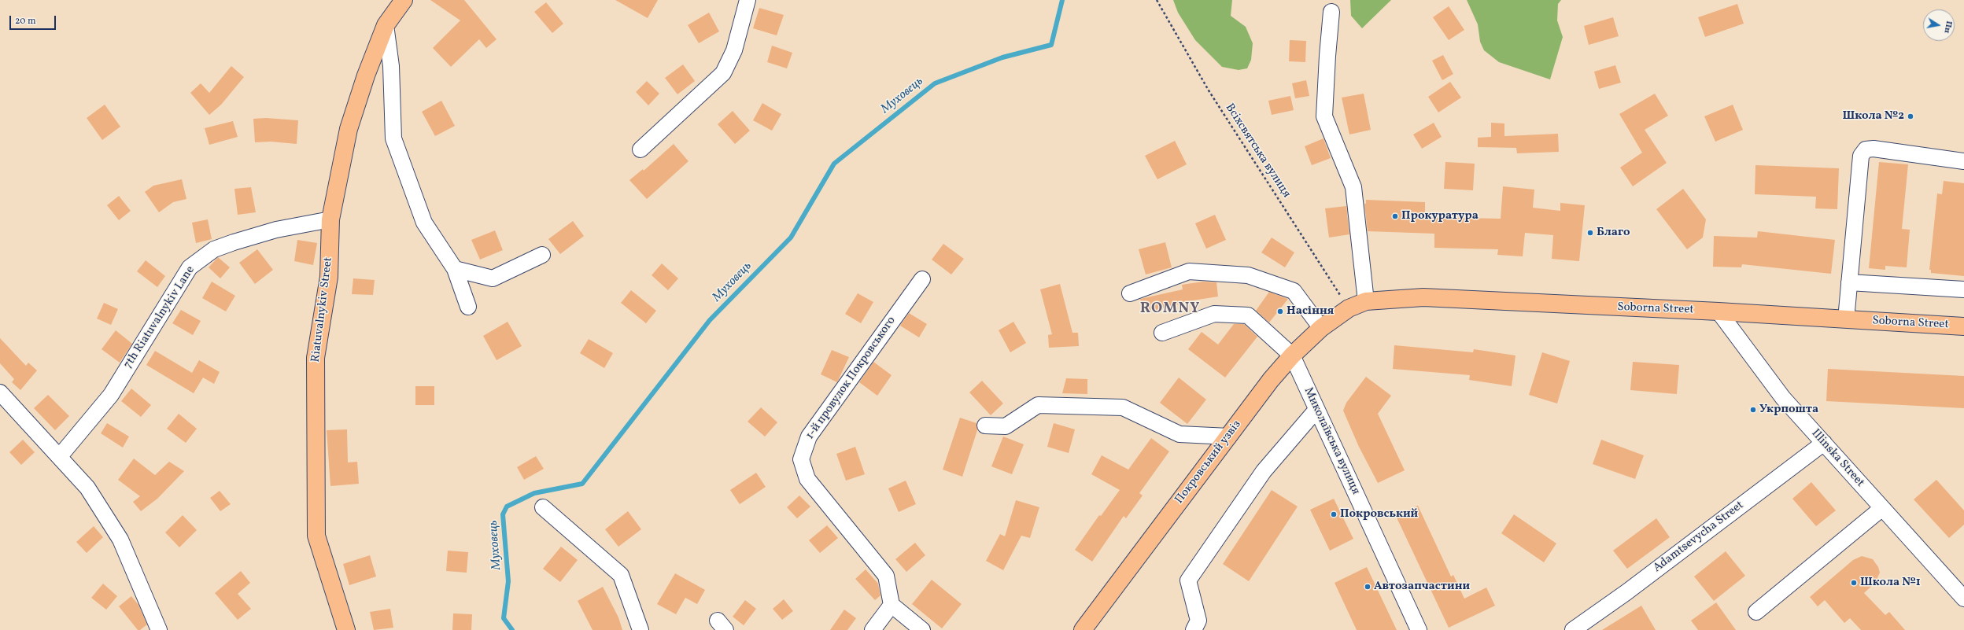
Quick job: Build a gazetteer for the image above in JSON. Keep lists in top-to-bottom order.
{
  "streets": {
    "main road": ["Soborna Street", "Riatuvalnykiv Street", "Покровський узвіз"],
    "street": [
      "7th Riatuvalnykiv Lane",
      "1-й провулок Покровського",
      "Миколаївська вулиця",
      "Illinska Street",
      "Adamtsevycha Street"
    ],
    "path": ["Всіхсвятська вулиця"]
  },
  "crossings": [
    ["Всіхсвятська вулиця", "Soborna Street"],
    ["Всіхсвятська вулиця", "Покровський узвіз"],
    ["Soborna Street", "Illinska Street"],
    ["Soborna Street", "Покровський узвіз"],
    ["Riatuvalnykiv Street", "7th Riatuvalnykiv Lane"],
    ["Миколаївська вулиця", "Покровський узвіз"],
    ["Illinska Street", "Adamtsevycha Street"]
  ],
  "districts": ["ROMNY"],
  "water": ["Муховець"],
  "places": [
    "Школа №2",
    "Прокуратура",
    "Благо",
    "Насіння",
    "Укрпошта",
    "Покровський",
    "Школа №1",
    "Автозапчастини"
  ],
  "scale_bar": "20 m",
  "north": "right"
}
